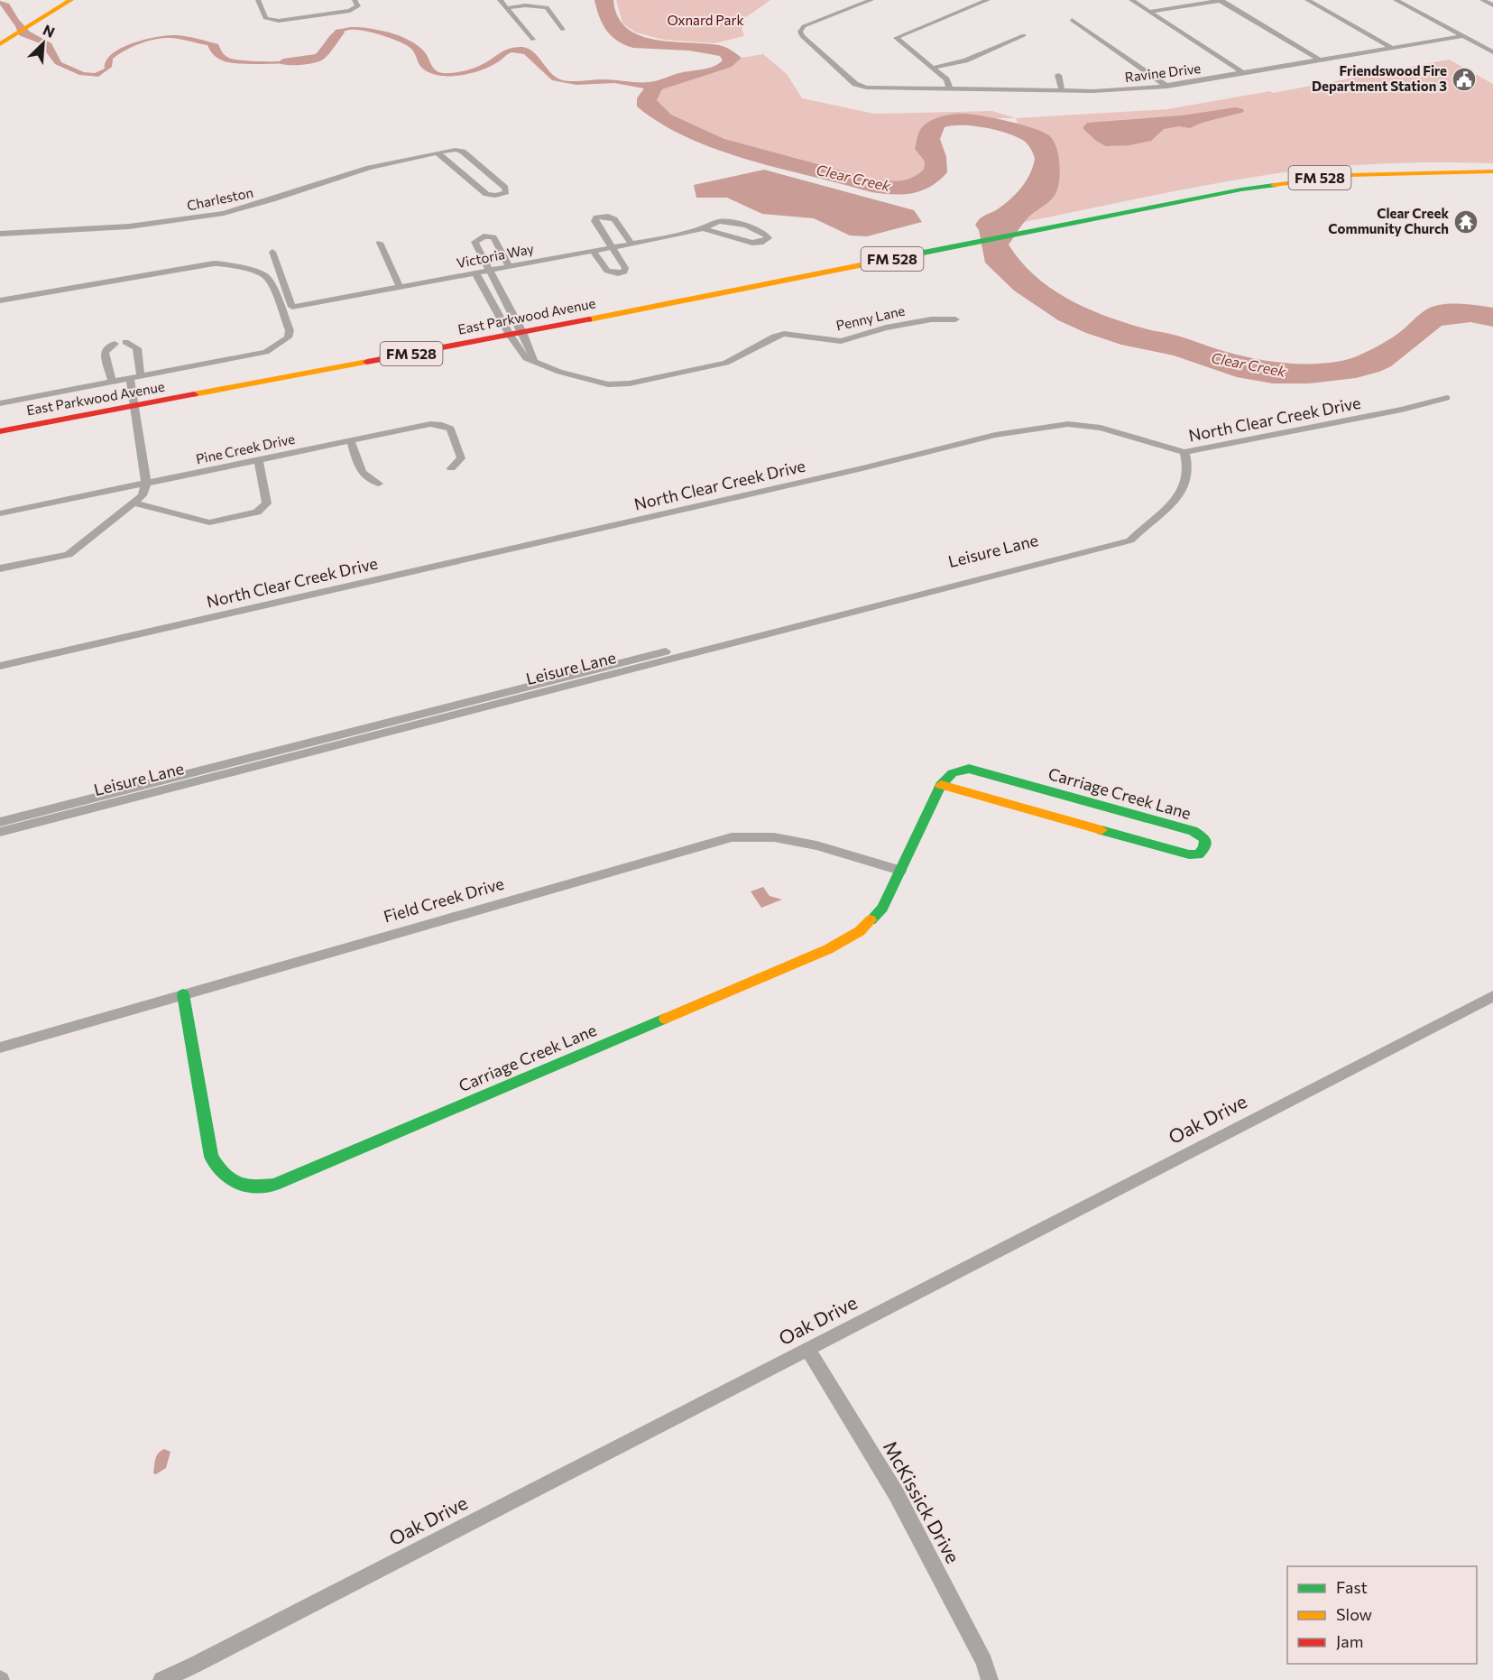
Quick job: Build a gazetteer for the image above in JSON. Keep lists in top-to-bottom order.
{
  "streets": {
    "main road": ["FM 528", "East Parkwood Avenue", "Carriage Creek Lane"],
    "street": [
      "Ravine Drive",
      "Charleston",
      "Victoria Way",
      "Penny Lane",
      "North Clear Creek Drive",
      "Pine Creek Drive",
      "Leisure Lane",
      "Field Creek Drive",
      "Oak Drive",
      "McKissick Drive"
    ]
  },
  "crossings": [
    ["East Parkwood Avenue", "Penny Lane"],
    ["North Clear Creek Drive", "Leisure Lane"],
    ["Carriage Creek Lane", "Field Creek Drive"],
    ["Oak Drive", "McKissick Drive"]
  ],
  "water": ["Clear Creek"],
  "parks": ["Oxnard Park"],
  "places": {
    "public building": ["Friendswood Fire Department Station 3"],
    "temple": ["Clear Creek Community Church"]
  },
  "legend": ["Fast", "Slow", "Jam"],
  "north": "top right"
}
